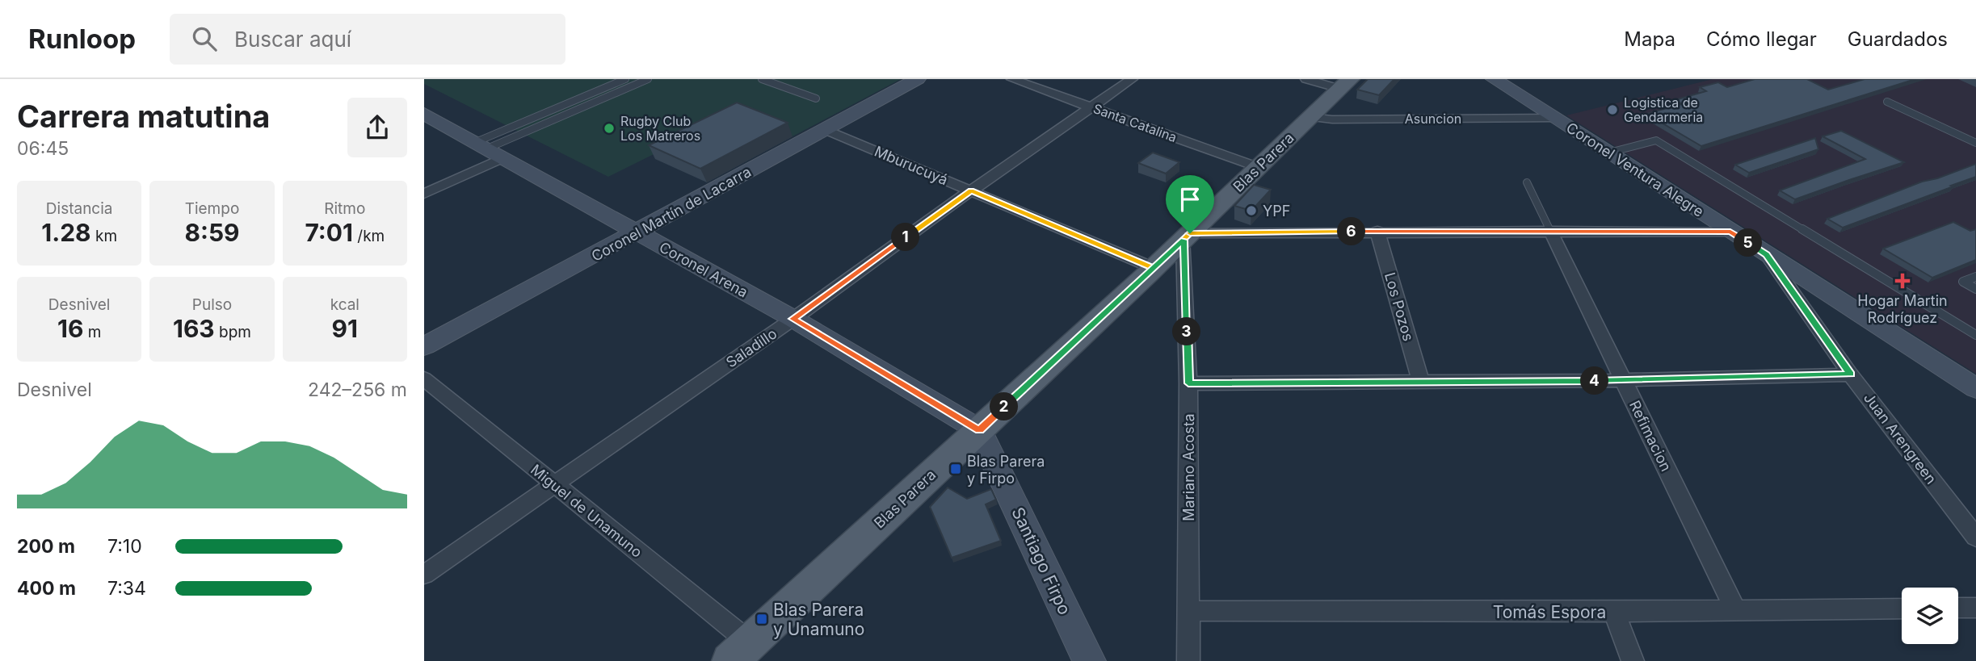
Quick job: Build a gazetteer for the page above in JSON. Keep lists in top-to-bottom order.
{
  "streets": {
    "main road": ["Blas Parera"],
    "street": [
      "Asuncion",
      "Santa Catalina",
      "Mburucuyá",
      "Coronel Ventura Alegre",
      "Coronel Martín de Lacarra",
      "Coronel Arena",
      "Los Pozos",
      "Saladillo",
      "Refimacion",
      "Juan Arengreen",
      "Mariano Acosta",
      "Miguel de Unamuno",
      "Santiago Firpo",
      "Tomás Espora"
    ]
  },
  "crossings": [
    ["Asuncion", "Blas Parera"],
    ["Asuncion", "Coronel Ventura Alegre"],
    ["Santa Catalina", "Blas Parera"],
    ["Santa Catalina", "Saladillo"],
    ["Blas Parera", "Mburucuyá"],
    ["Blas Parera", "Coronel Arena"],
    ["Blas Parera", "Mariano Acosta"],
    ["Blas Parera", "Miguel de Unamuno"],
    ["Blas Parera", "Santiago Firpo"],
    ["Mburucuyá", "Coronel Martín de Lacarra"],
    ["Mburucuyá", "Saladillo"],
    ["Coronel Ventura Alegre", "Juan Arengreen"],
    ["Coronel Martín de Lacarra", "Coronel Arena"],
    ["Coronel Arena", "Saladillo"],
    ["Coronel Arena", "Santiago Firpo"],
    ["Saladillo", "Miguel de Unamuno"],
    ["Refimacion", "Tomás Espora"],
    ["Mariano Acosta", "Tomás Espora"]
  ],
  "places": {
    "other": ["Logistica de Gendarmeria", "Rugby Club Los Matreros", "YPF"],
    "health": ["Hogar Martin Rodríguez"],
    "transit": ["Blas Parera y Firpo", "Blas Parera y Unamuno"]
  },
  "page": {
    "header": "Runloop",
    "search": "Buscar aquí",
    "nav": ["Mapa", "Cómo llegar", "Guardados"],
    "heading": ["Carrera matutina", "06:45"],
    "stats": [
      ["Distancia", "1.28 km"],
      ["Tiempo", "8:59"],
      ["Ritmo", "7:01 /km"],
      ["Desnivel", "16 m"],
      ["Pulso", "163 bpm"],
      ["kcal", "91"]
    ],
    "pins": [
      "6",
      "1",
      "5",
      "3",
      "4",
      "2"
    ],
    "chart": ["Desnivel", "242–256 m"],
    "list": [
      {
        "name": "200 m",
        "note": "7:10"
      },
      {
        "name": "400 m",
        "note": "7:34"
      }
    ]
  }
}
